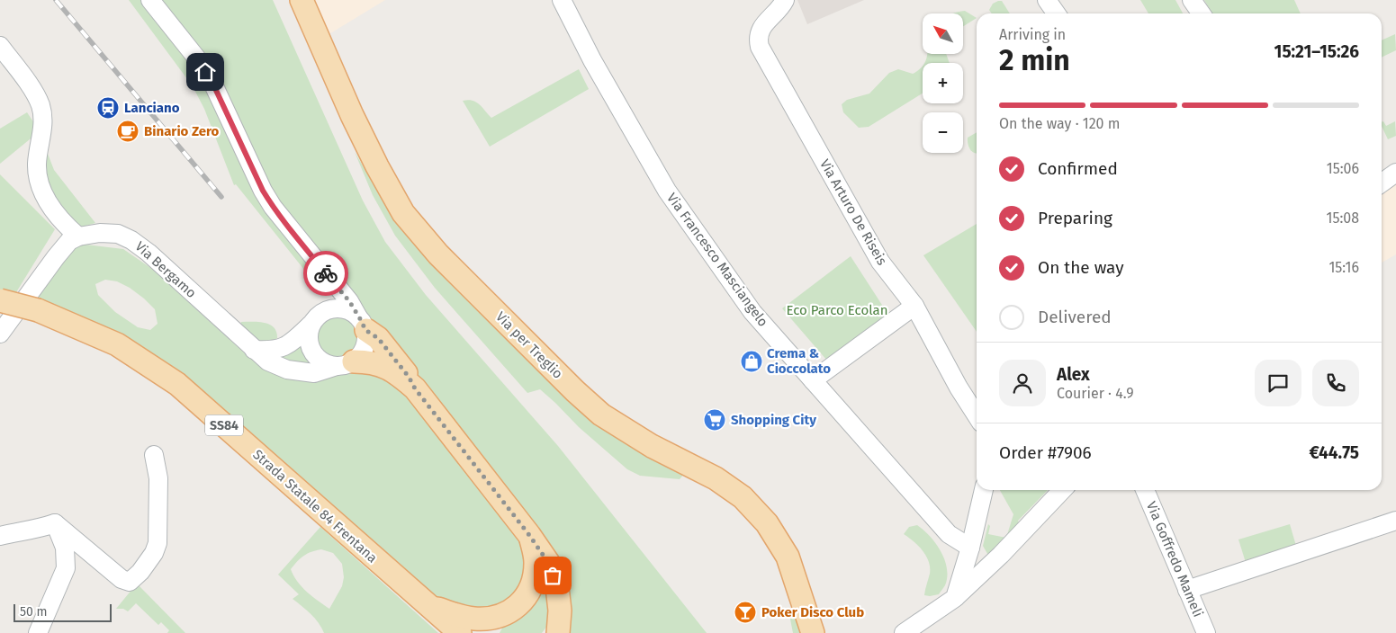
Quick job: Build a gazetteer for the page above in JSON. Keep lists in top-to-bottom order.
{
  "streets": {
    "main road": ["Via per Treglio", "SS84", "Strada Statale 84 Frentana"],
    "street": [
      "Via Arturo De Riseis",
      "Via Francesco Masciangelo",
      "Via Bergamo",
      "Via Goffredo Mameli"
    ]
  },
  "parks": ["Eco Parco Ecolan"],
  "places": {
    "station": ["Lanciano"],
    "cafe": ["Binario Zero"],
    "shop": ["Crema & Cioccolato"],
    "supermarket": ["Shopping City"],
    "bar": ["Poker Disco Club"]
  },
  "scale_bar": "50 m",
  "north": "top left",
  "page": {
    "map_buttons": ["+", "−"],
    "heading": ["2 min", "Arriving in", "15:21–15:26"],
    "panel": [
      "Alex",
      "Courier · 4.9",
      "Order #7906",
      "€44.75"
    ],
    "bar": "On the way · 120 m",
    "list": [
      ["Confirmed", "15:06"],
      ["Preparing", "15:08"],
      ["On the way", "15:16"],
      "Delivered"
    ],
    "scale": "50 m"
  }
}
